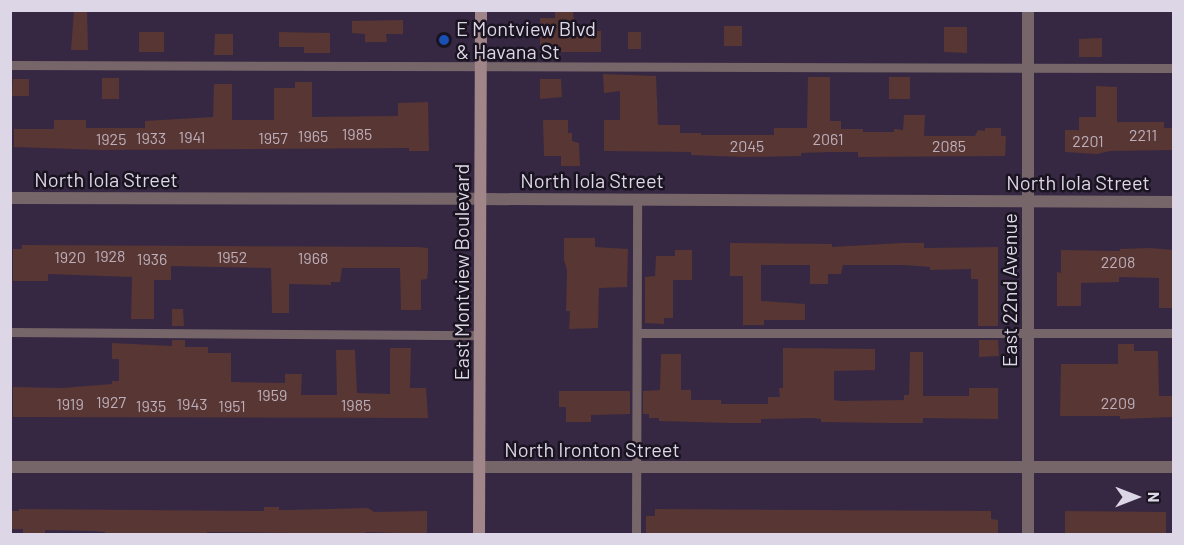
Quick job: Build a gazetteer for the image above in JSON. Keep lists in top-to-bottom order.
{
  "streets": {
    "main road": ["East Montview Boulevard"],
    "street": ["North Iola Street", "East 22nd Avenue", "North Ironton Street"]
  },
  "crossings": [
    ["North Iola Street", "East Montview Boulevard"],
    ["North Iola Street", "East 22nd Avenue"],
    ["East Montview Boulevard", "North Ironton Street"],
    ["East 22nd Avenue", "North Ironton Street"]
  ],
  "places": ["E Montview Blvd & Havana St"],
  "house_numbers": [
    "1985",
    "2211",
    "1965",
    "1941",
    "1933",
    "1957",
    "1925",
    "2061",
    "2201",
    "2045",
    "2085",
    "1928",
    "1920",
    "1952",
    "1968",
    "1936",
    "2208",
    "1959",
    "1927",
    "2209",
    "1919",
    "1943",
    "1985",
    "1935",
    "1951"
  ],
  "north": "right"
}
